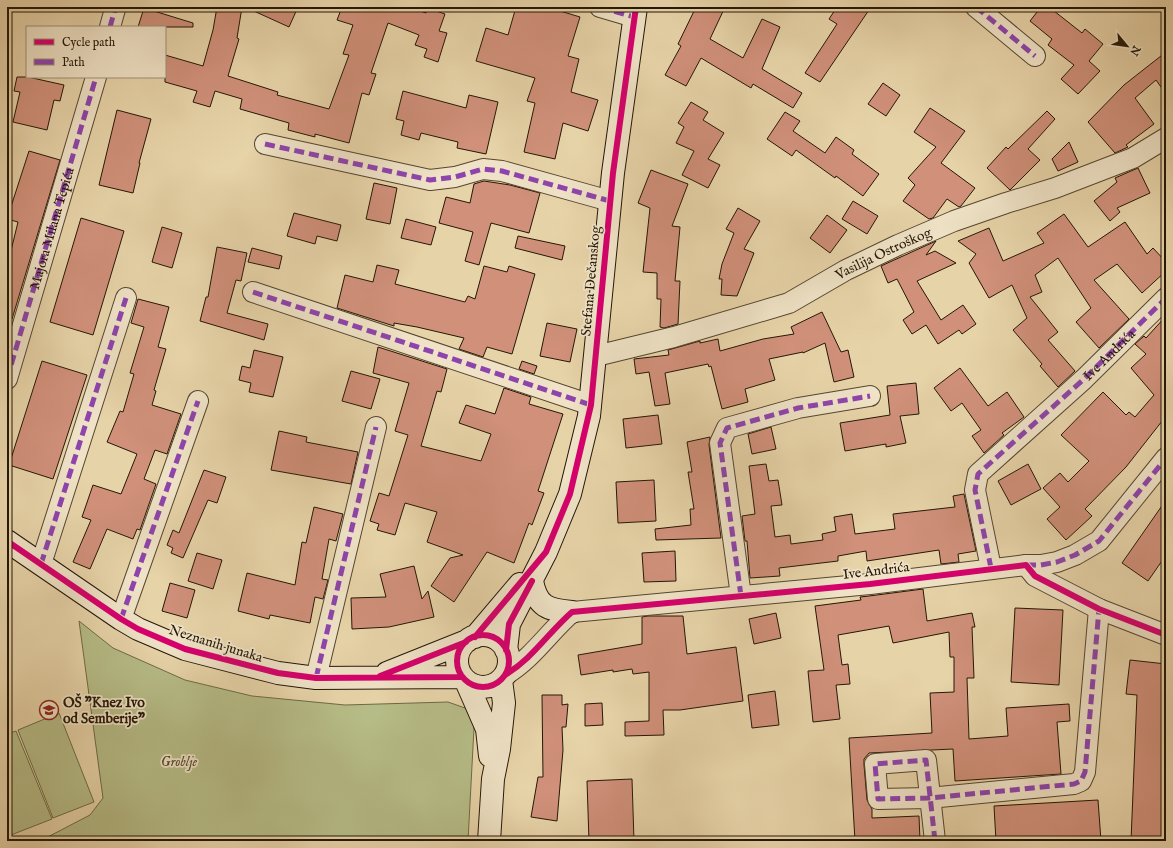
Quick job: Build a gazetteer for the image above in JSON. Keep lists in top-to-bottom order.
{
  "streets": {
    "main road": ["Stefana Dečanskog", "Neznanih junaka"],
    "street": ["Majora Milana Tepića", "Vasilija Ostroškog", "Ive Andrića"]
  },
  "crossings": [
    ["Vasilija Ostroškog", "Stefana Dečanskog"]
  ],
  "parks": ["Groblje"],
  "places": {
    "school or university": ["OŠ \"Knez Ivo od Semberije\""]
  },
  "legend": ["Cycle path", "Path"],
  "north": "bottom right"
}
